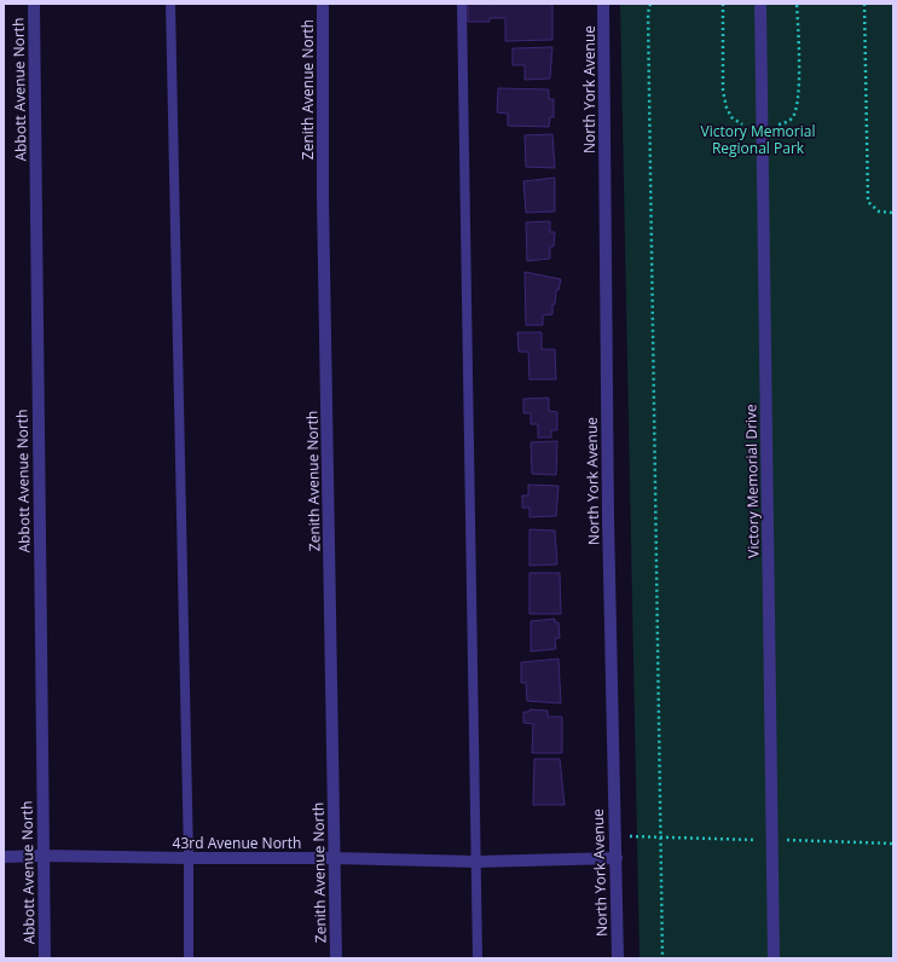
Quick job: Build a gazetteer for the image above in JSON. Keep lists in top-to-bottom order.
{
  "streets": {
    "street": [
      "Abbott Avenue North",
      "Zenith Avenue North",
      "North York Avenue",
      "Victory Memorial Drive",
      "43rd Avenue North"
    ]
  },
  "crossings": [
    ["Abbott Avenue North", "43rd Avenue North"],
    ["Zenith Avenue North", "43rd Avenue North"],
    ["North York Avenue", "43rd Avenue North"]
  ],
  "parks": ["Victory Memorial Regional Park"]
}
